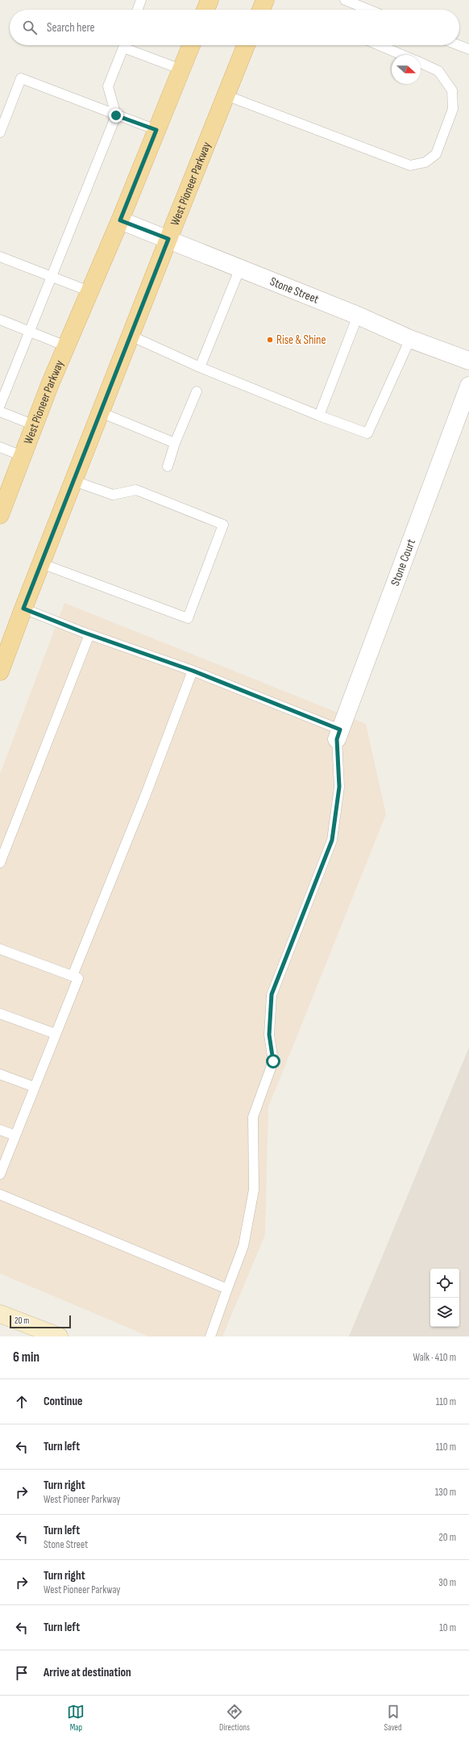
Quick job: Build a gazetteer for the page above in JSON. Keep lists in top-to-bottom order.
{
  "streets": {
    "main road": ["West Pioneer Parkway"],
    "street": ["Stone Street", "Stone Court"]
  },
  "crossings": [
    ["West Pioneer Parkway", "Stone Street"]
  ],
  "places": ["Rise & Shine"],
  "scale_bar": "20 m",
  "north": "right",
  "page": {
    "search": "Search here",
    "scale": "20 m",
    "heading": ["6 min", "Walk · 410 m"],
    "list": [
      ["Continue", "110 m"],
      ["Turn left", "110 m"],
      ["Turn right", "West Pioneer Parkway", "130 m"],
      ["Turn left", "Stone Street", "20 m"],
      ["Turn right", "West Pioneer Parkway", "30 m"],
      ["Turn left", "10 m"],
      "Arrive at destination"
    ],
    "nav": ["Map", "Directions", "Saved"]
  }
}
